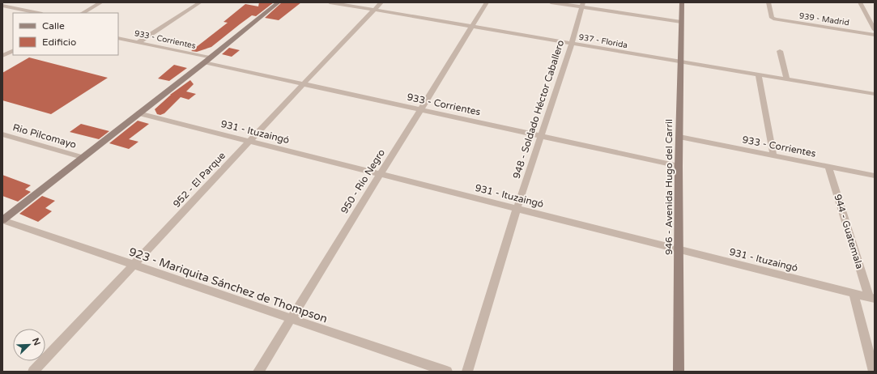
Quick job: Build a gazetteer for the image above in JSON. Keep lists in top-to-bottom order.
{
  "streets": {
    "main road": ["946 - Avenida Hugo del Carril"],
    "street": [
      "939 - Madrid",
      "933 - Corrientes",
      "937 - Florida",
      "948 - Soldado Héctor Caballero",
      "931 - Ituzaingó",
      "Rio Pilcomayo",
      "952 - El Parque",
      "950 - Río Negro",
      "944 - Guatemala",
      "923 - Mariquita Sánchez de Thompson"
    ]
  },
  "crossings": [
    ["933 - Corrientes", "948 - Soldado Héctor Caballero"],
    ["933 - Corrientes", "952 - El Parque"],
    ["933 - Corrientes", "950 - Río Negro"],
    ["933 - Corrientes", "946 - Avenida Hugo del Carril"],
    ["933 - Corrientes", "944 - Guatemala"],
    ["937 - Florida", "948 - Soldado Héctor Caballero"],
    ["937 - Florida", "952 - El Parque"],
    ["937 - Florida", "950 - Río Negro"],
    ["937 - Florida", "946 - Avenida Hugo del Carril"],
    ["948 - Soldado Héctor Caballero", "931 - Ituzaingó"],
    ["931 - Ituzaingó", "952 - El Parque"],
    ["931 - Ituzaingó", "950 - Río Negro"],
    ["931 - Ituzaingó", "946 - Avenida Hugo del Carril"],
    ["931 - Ituzaingó", "944 - Guatemala"],
    ["952 - El Parque", "923 - Mariquita Sánchez de Thompson"],
    ["950 - Río Negro", "923 - Mariquita Sánchez de Thompson"]
  ],
  "legend": ["Calle", "Edificio"],
  "north": "top right"
}
